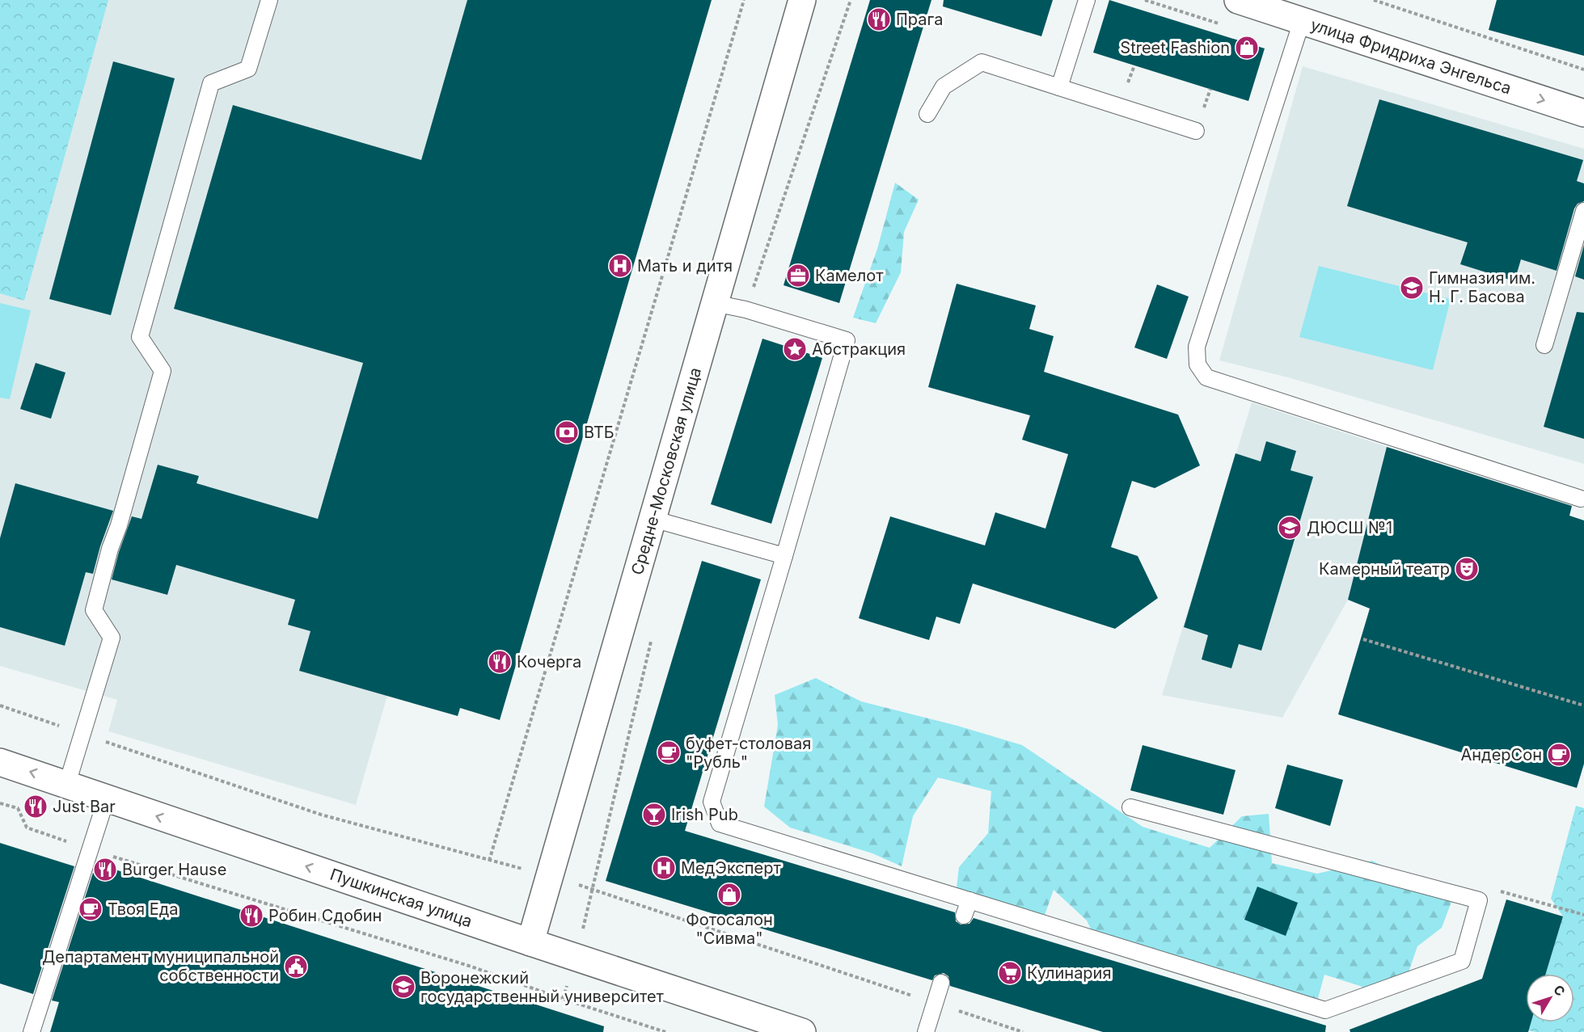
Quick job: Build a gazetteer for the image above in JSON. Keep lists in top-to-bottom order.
{
  "streets": {
    "street": ["улица Фридриха Энгельса", "Средне-Московская улица", "Пушкинская улица"]
  },
  "crossings": [
    ["Средне-Московская улица", "Пушкинская улица"]
  ],
  "one_way": ["улица Фридриха Энгельса", "Пушкинская улица"],
  "places": {
    "restaurant": [
      "Прага",
      "Кочерга",
      "Just Bar",
      "Burger Hause",
      "Робин Сдобин"
    ],
    "shop": ["Street Fashion", "Фотосалон \"Сивма\""],
    "hospital": ["Мать и дитя", "МедЭксперт"],
    "office": ["Камелот"],
    "school or university": ["Гимназия им. Н. Г. Басова", "ДЮСШ №1", "Воронежский государственный университет"],
    "place": ["Абстракция"],
    "bank": ["ВТБ"],
    "theatre": ["Камерный театр"],
    "cafe": ["буфет-столовая \"Рубль\"", "АндерСон", "Твоя Еда"],
    "bar": ["Irish Pub"],
    "public building": ["Департамент муниципальной собственности"],
    "supermarket": ["Кулинария"]
  },
  "north": "top right"
}
